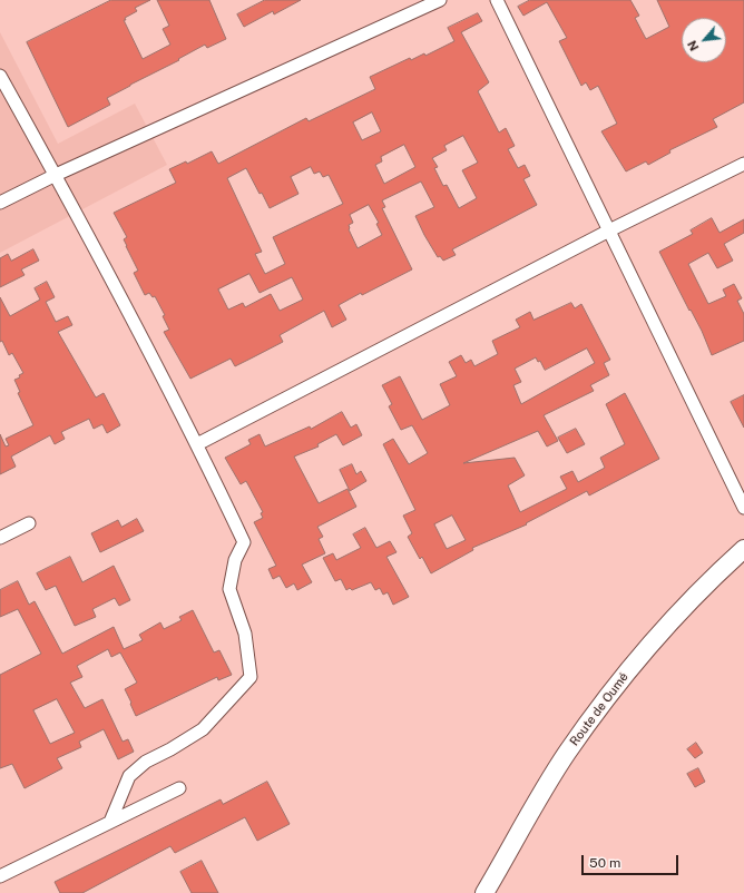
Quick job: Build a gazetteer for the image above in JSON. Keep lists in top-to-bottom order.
{
  "streets": {
    "main road": ["Route de Oumé"]
  },
  "scale_bar": "50 m",
  "north": "bottom left"
}
